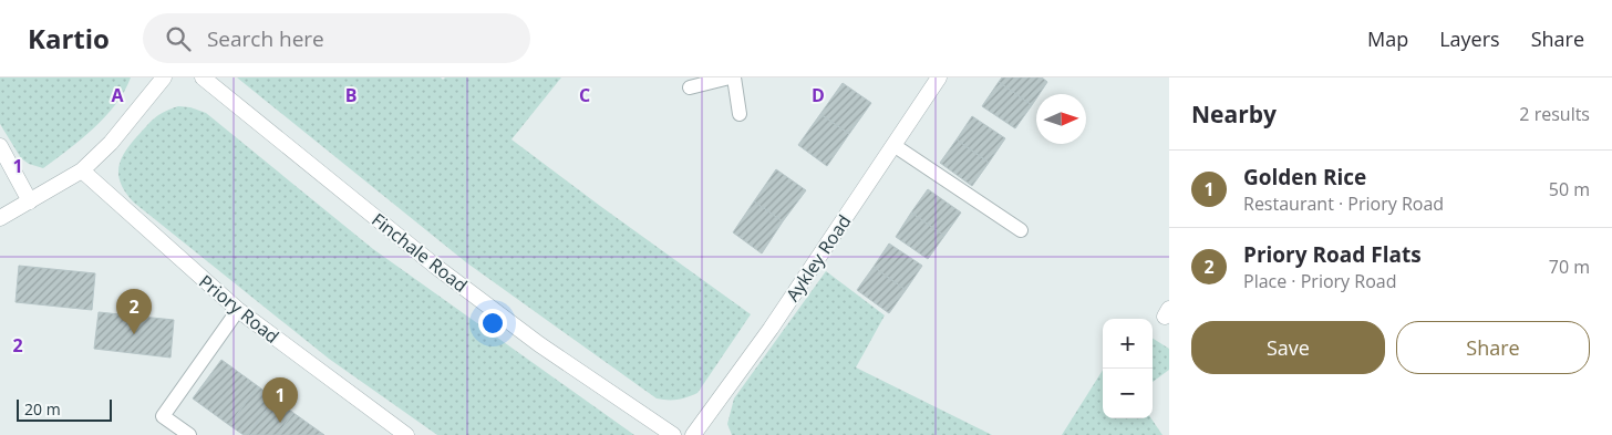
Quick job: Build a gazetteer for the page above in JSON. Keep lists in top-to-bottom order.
{
  "streets": {
    "street": ["Finchale Road", "Aykley Road", "Priory Road"]
  },
  "scale_bar": "20 m",
  "north": "right",
  "page": {
    "header": "Kartio",
    "search": "Search here",
    "nav": ["Map", "Layers", "Share"],
    "heading": ["Nearby", "2 results"],
    "list": [
      {
        "mark": "1",
        "name": "Golden Rice",
        "note": "Restaurant · Priory Road",
        "value": "50 m"
      },
      {
        "mark": "2",
        "name": "Priory Road Flats",
        "note": "Place · Priory Road",
        "value": "70 m"
      }
    ],
    "pins": ["2", "1"],
    "buttons": ["Save", "Share"],
    "map_buttons": ["+", "−"],
    "scale": "20 m"
  },
  "grid": {
    "columns": [
      "A",
      "B",
      "C",
      "D"
    ],
    "rows": ["1", "2"]
  }
}
